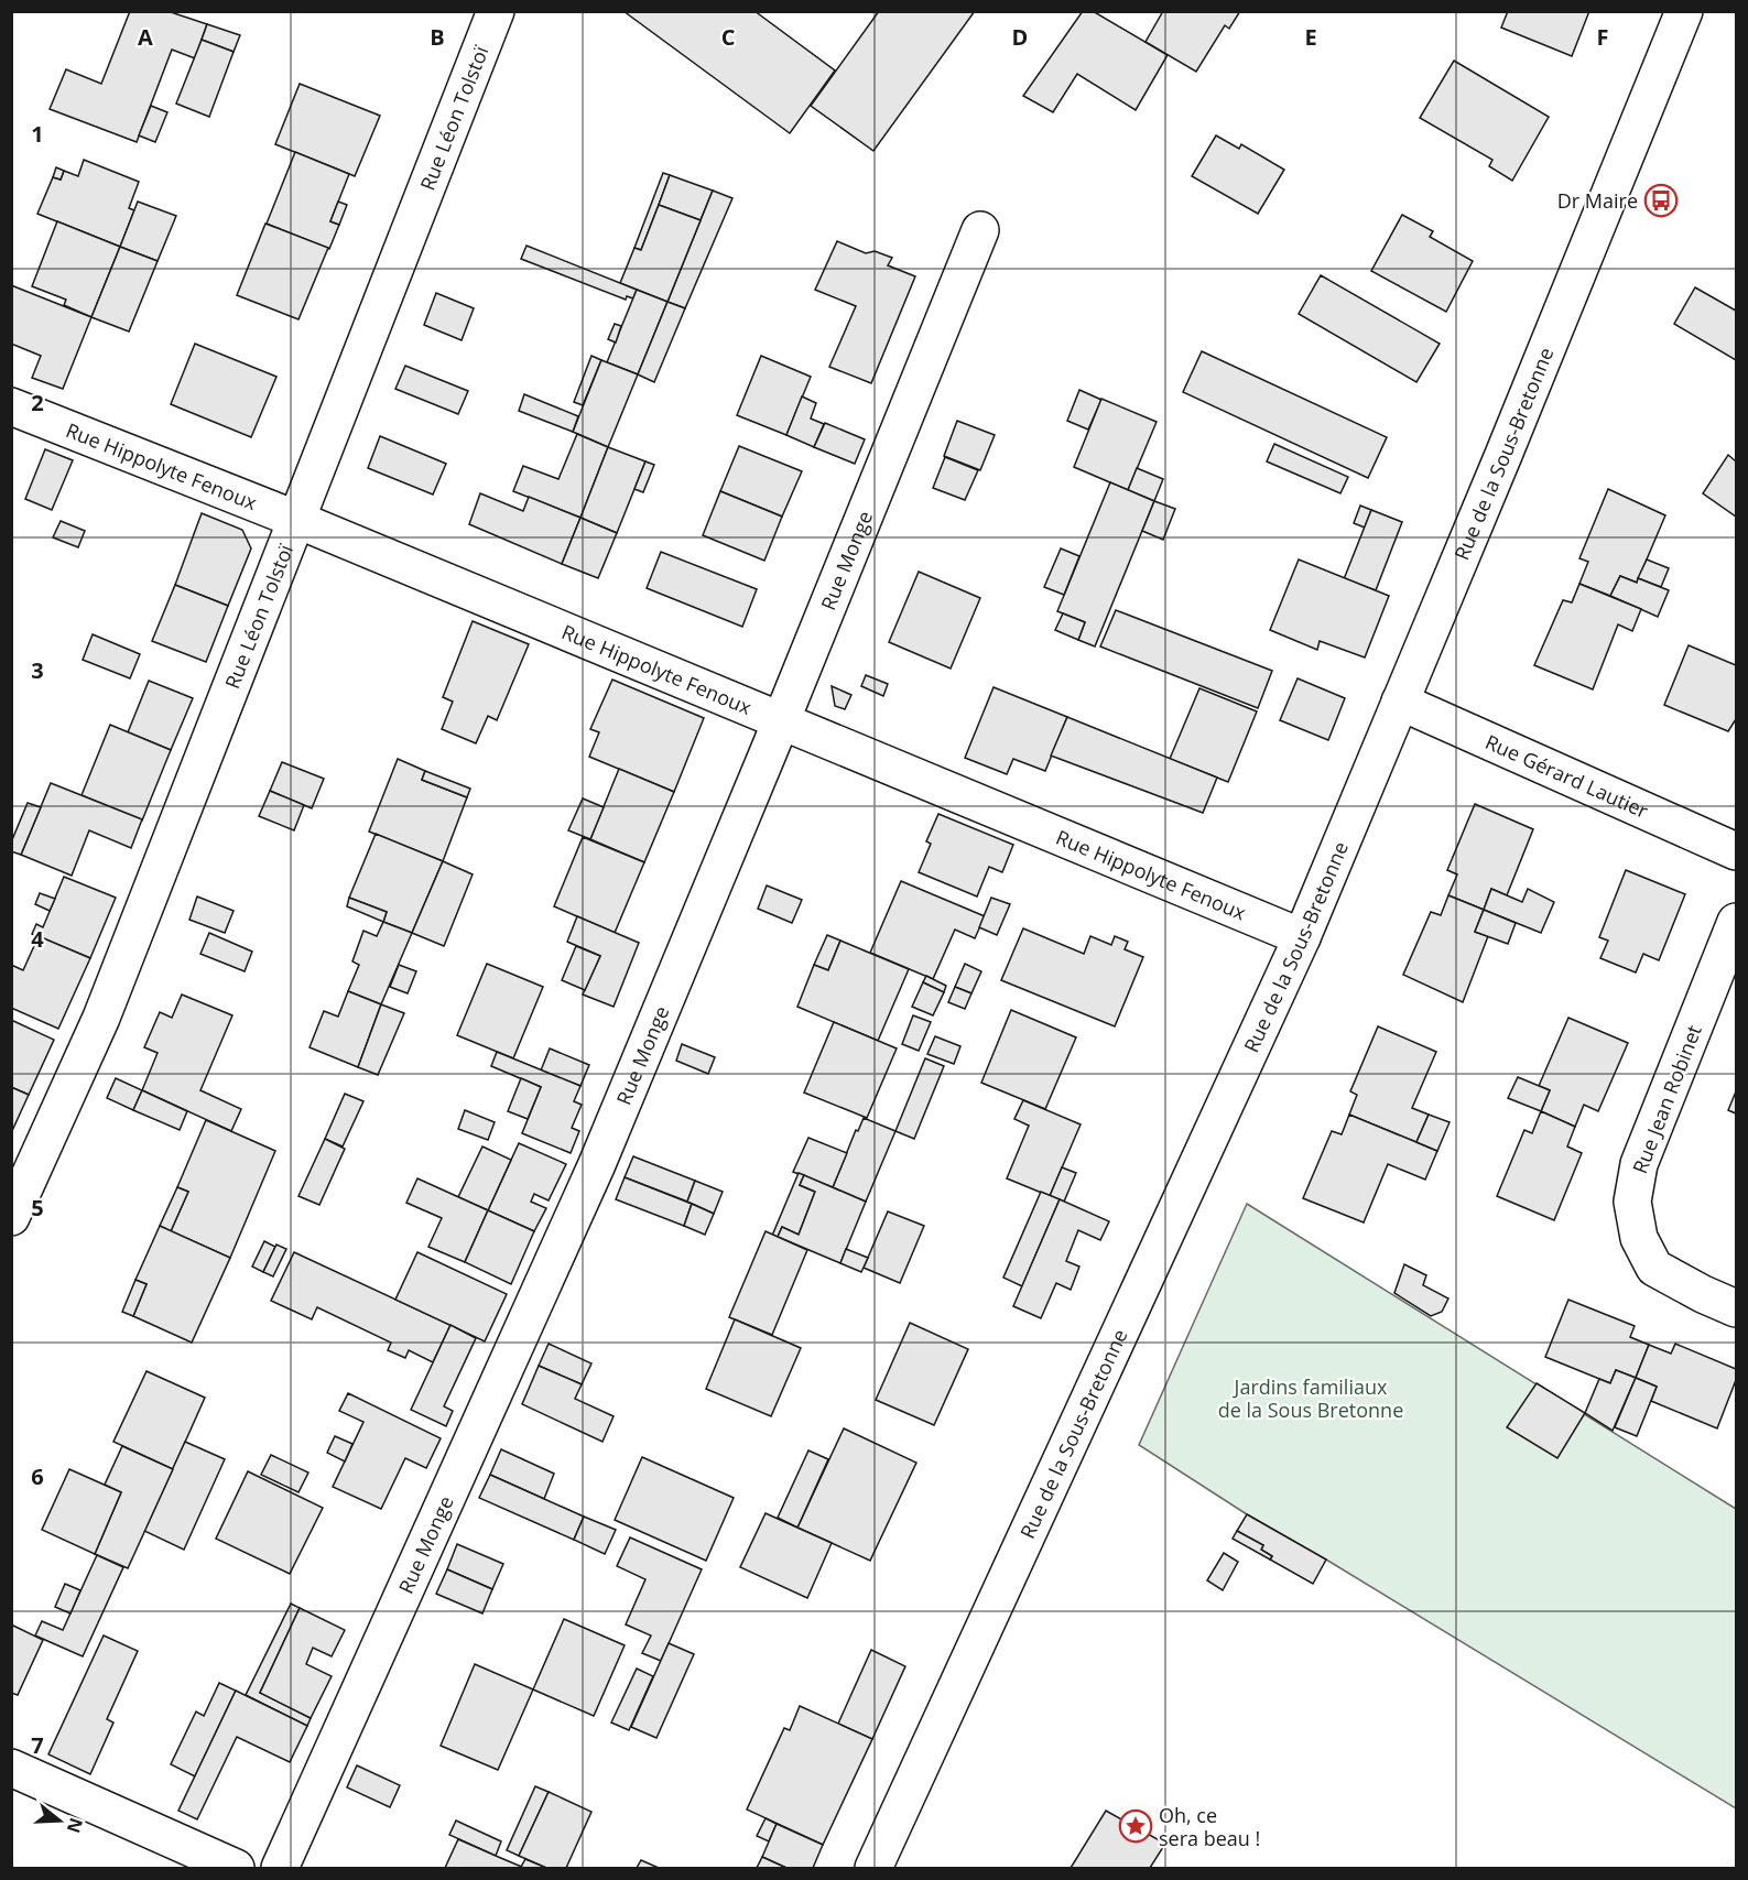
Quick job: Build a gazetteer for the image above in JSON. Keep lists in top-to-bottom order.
{
  "streets": {
    "street": [
      "Rue Léon Tolstoï",
      "Rue de la Sous-Bretonne",
      "Rue Hippolyte Fenoux",
      "Rue Monge",
      "Rue Gérard Lautier",
      "Rue Jean Robinet"
    ]
  },
  "crossings": [
    ["Rue Léon Tolstoï", "Rue Hippolyte Fenoux"],
    ["Rue de la Sous-Bretonne", "Rue Hippolyte Fenoux"],
    ["Rue de la Sous-Bretonne", "Rue Gérard Lautier"],
    ["Rue Hippolyte Fenoux", "Rue Monge"]
  ],
  "parks": ["Jardins familiaux de la Sous Bretonne"],
  "places": {
    "bus stop": ["Dr Maire"],
    "place": ["Oh, ce sera beau !"]
  },
  "north": "right",
  "grid": {
    "columns": [
      "A",
      "B",
      "C",
      "D",
      "E",
      "F"
    ],
    "rows": [
      "1",
      "2",
      "3",
      "4",
      "5",
      "6",
      "7"
    ]
  }
}
